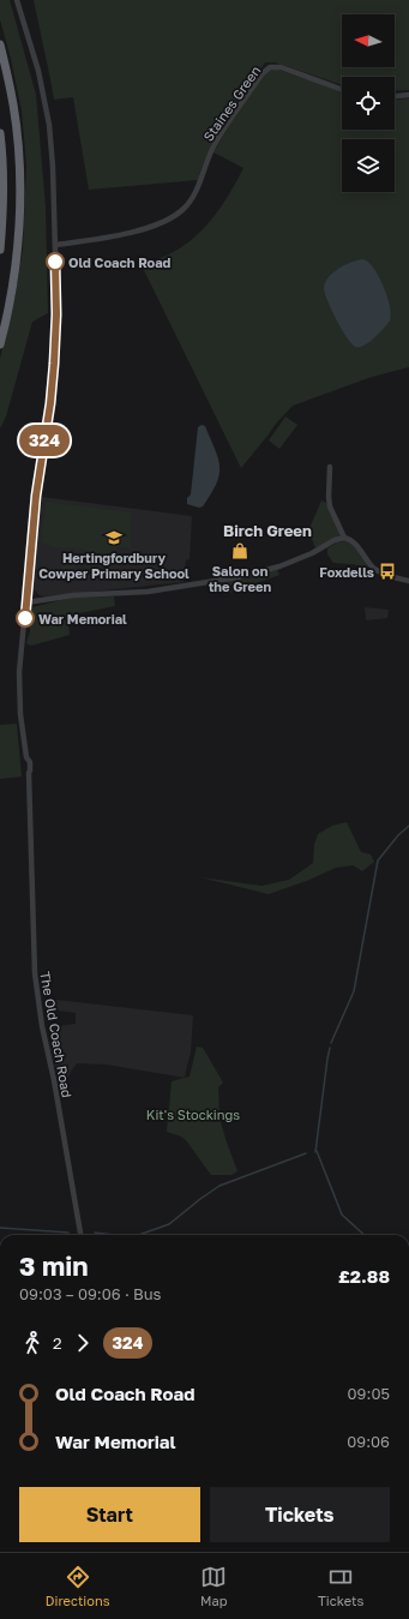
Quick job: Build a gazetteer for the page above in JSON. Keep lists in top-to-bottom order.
{
  "streets": {
    "street": ["Staines Green", "The Old Coach Road"]
  },
  "crossings": [
    ["Staines Green", "The Old Coach Road"]
  ],
  "districts": ["Birch Green"],
  "parks": ["Kit's Stockings"],
  "places": {
    "other": ["Old Coach Road", "War Memorial"],
    "school or university": ["Hertingfordbury Cowper Primary School"],
    "shop": ["Salon on the Green"],
    "bus stop": ["Foxdells"]
  },
  "lines": ["bus line 324"],
  "north": "left",
  "page": {
    "on_map": "324",
    "heading": ["3 min", "09:03 – 09:06 · Bus", "£2.88"],
    "legs": ["2", "324"],
    "list": [
      {
        "name": "Old Coach Road",
        "value": "09:05"
      },
      {
        "name": "War Memorial",
        "value": "09:06"
      }
    ],
    "buttons": ["Start", "Tickets"],
    "tabs": ["Directions", "Map", "Tickets"]
  }
}
